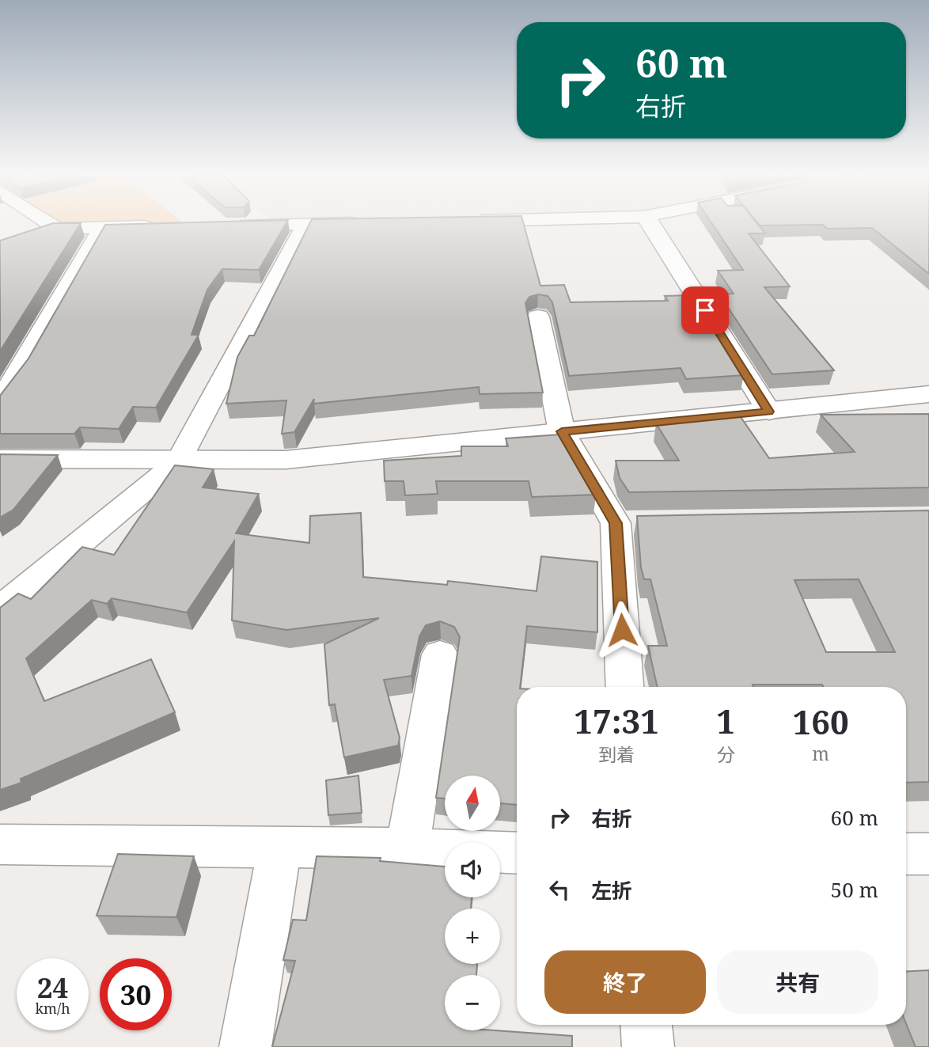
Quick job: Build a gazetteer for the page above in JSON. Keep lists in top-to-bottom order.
{
  "north": "top",
  "page": {
    "turn": ["60 m", "右折"],
    "eta": [
      "17:31",
      "到着",
      "1",
      "分",
      "160",
      "m"
    ],
    "map_buttons": ["+", "−"],
    "list": [
      {
        "name": "右折",
        "value": "60 m"
      },
      {
        "name": "左折",
        "value": "50 m"
      }
    ],
    "buttons": ["終了", "共有"],
    "speed": "24 km/h",
    "limit": "30"
  }
}
